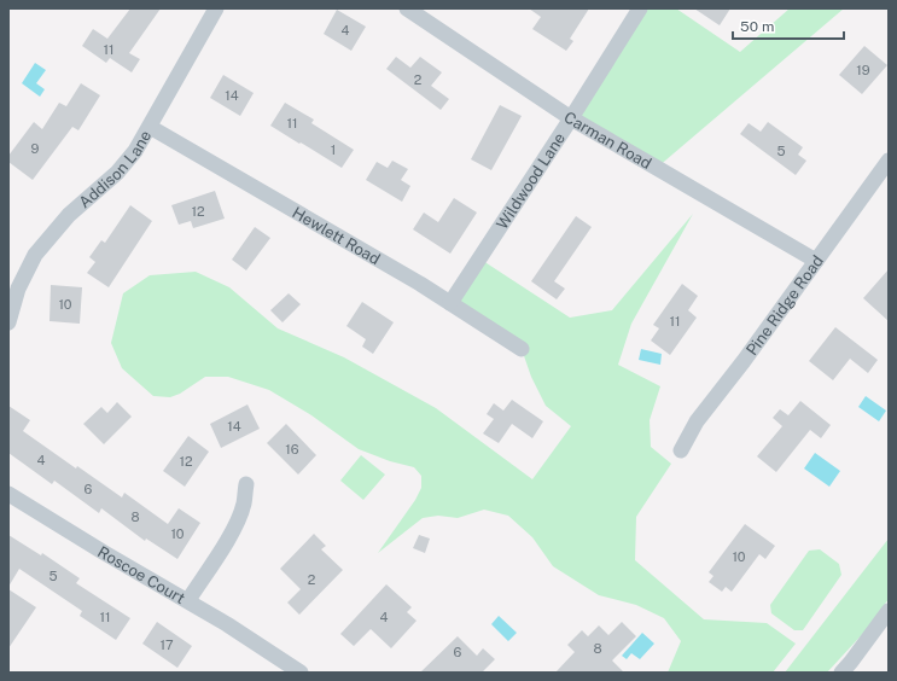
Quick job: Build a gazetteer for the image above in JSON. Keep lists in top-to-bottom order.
{
  "streets": {
    "street": [
      "Carman Road",
      "Addison Lane",
      "Wildwood Lane",
      "Hewlett Road",
      "Pine Ridge Road",
      "Roscoe Court"
    ]
  },
  "crossings": [
    ["Carman Road", "Wildwood Lane"],
    ["Carman Road", "Pine Ridge Road"],
    ["Addison Lane", "Hewlett Road"],
    ["Wildwood Lane", "Hewlett Road"]
  ],
  "house_numbers": [
    "4",
    "11",
    "19",
    "2",
    "14",
    "11",
    "9",
    "1",
    "5",
    "12",
    "10",
    "11",
    "14",
    "16",
    "4",
    "12",
    "6",
    "8",
    "10",
    "10",
    "5",
    "2",
    "11",
    "4",
    "17",
    "8",
    "6"
  ],
  "scale_bar": "50 m"
}
